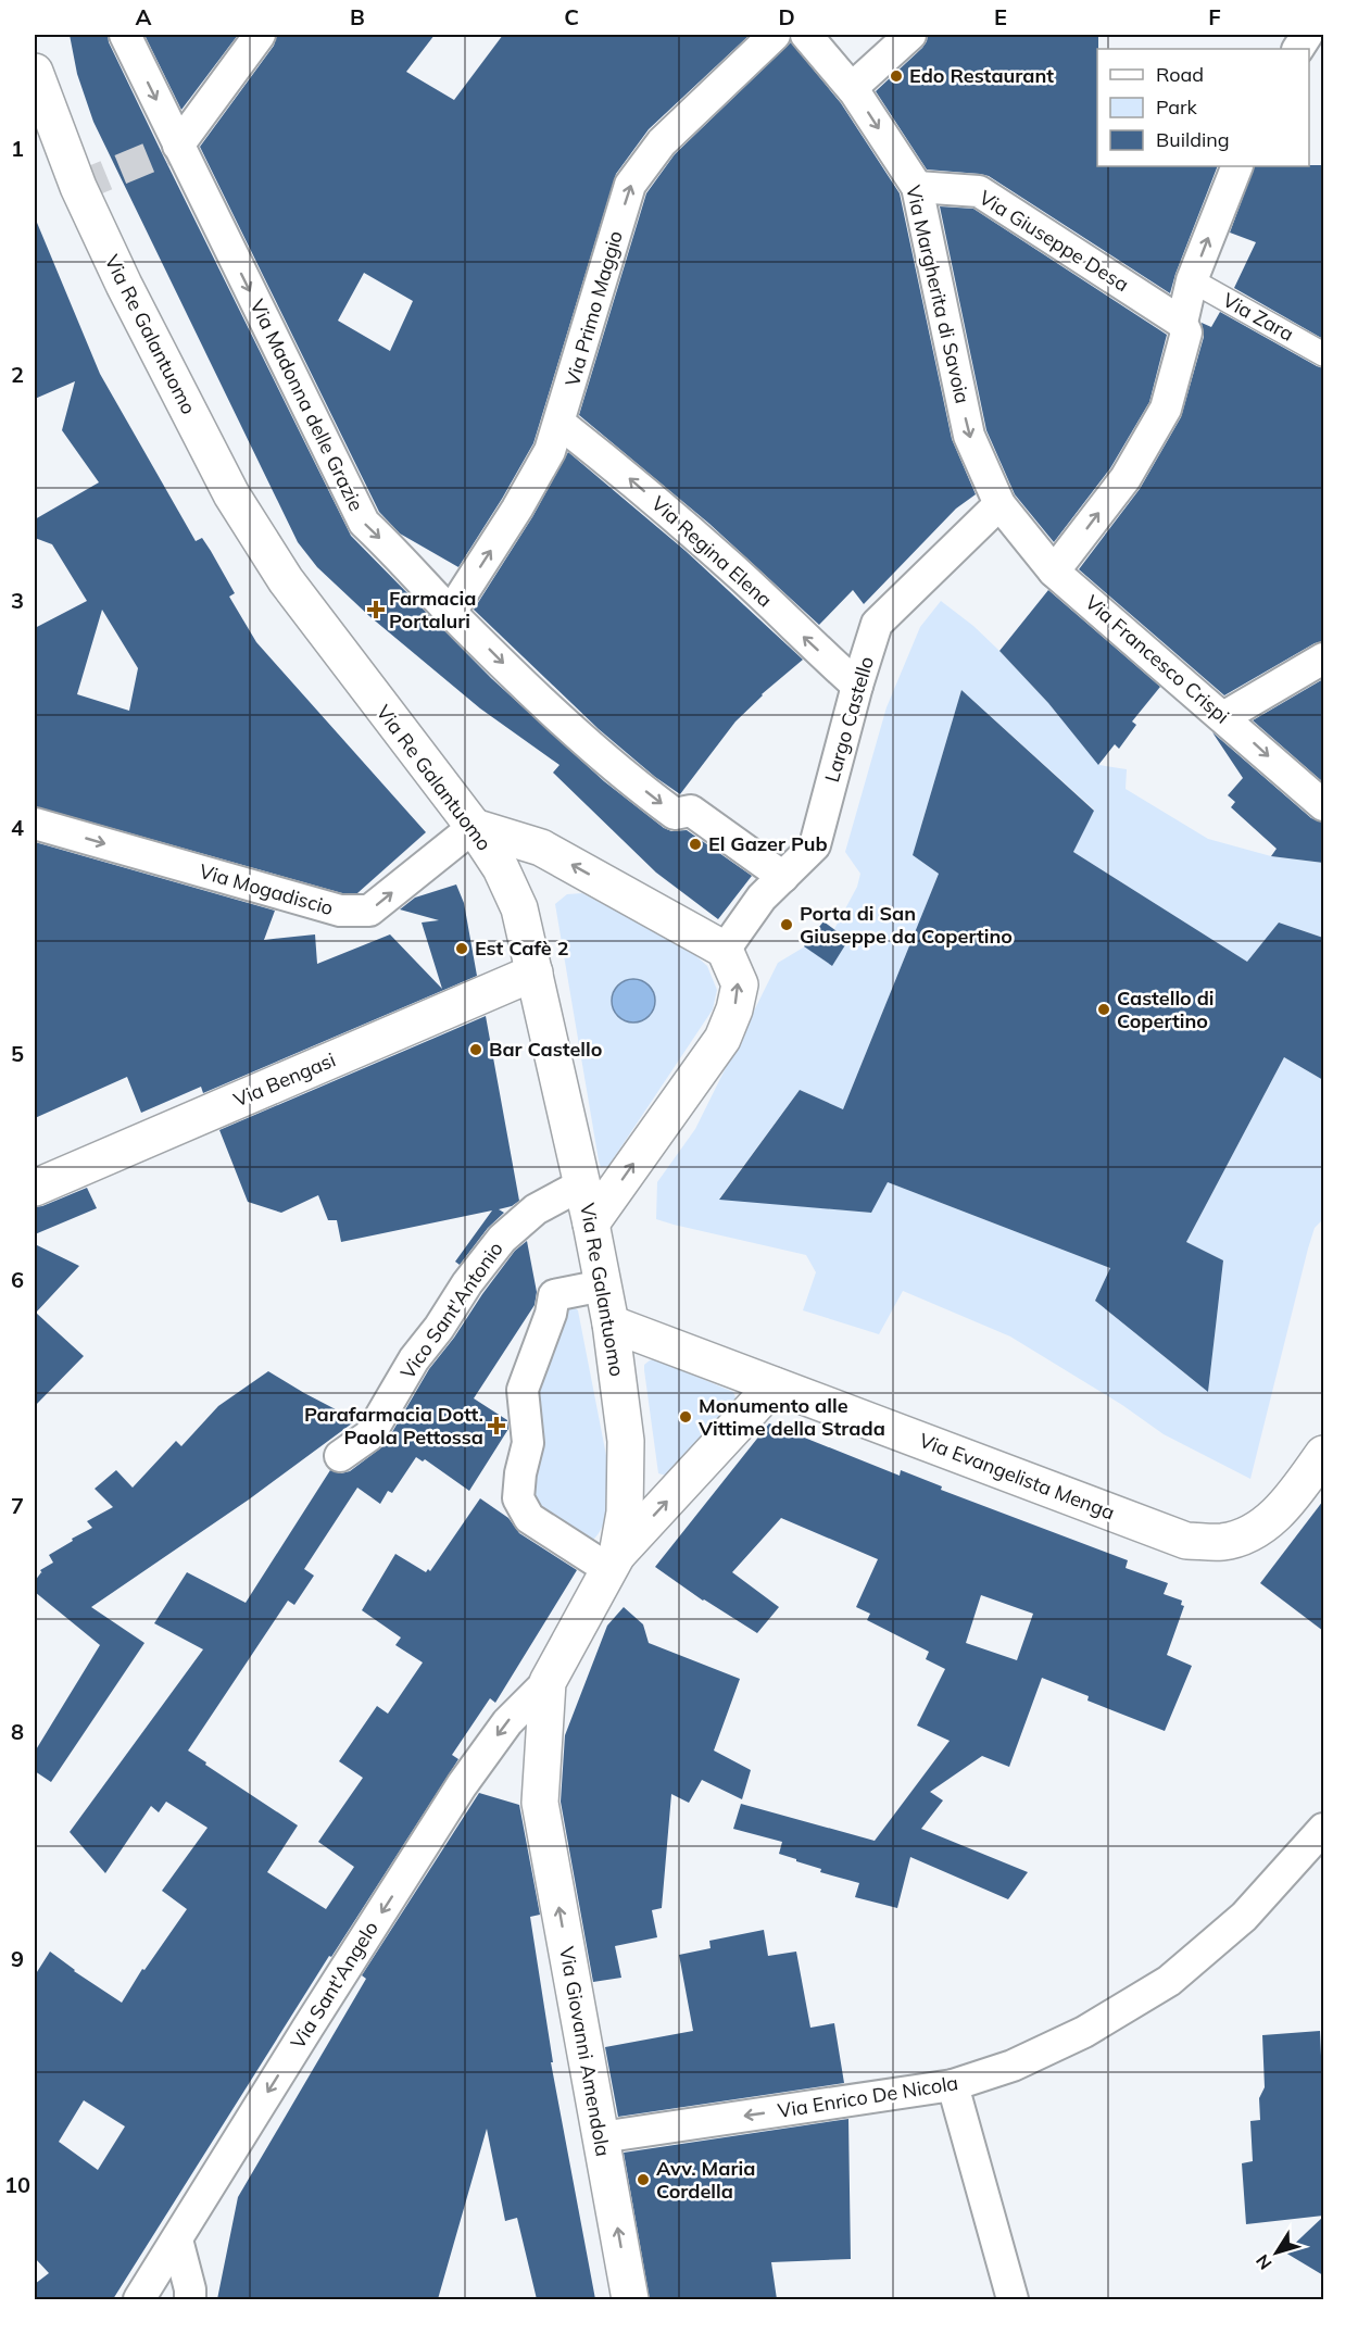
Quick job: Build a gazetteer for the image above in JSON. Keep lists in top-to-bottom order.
{
  "streets": {
    "street": [
      "Via Giuseppe Desa",
      "Via Margherita di Savoia",
      "Via Primo Maggio",
      "Via Zara",
      "Via Re Galantuomo",
      "Via Madonna delle Grazie",
      "Via Regina Elena",
      "Via Francesco Crispi",
      "Largo Castello",
      "Via Mogadiscio",
      "Via Bengasi",
      "Vico Sant'Antonio",
      "Via Evangelista Menga",
      "Via Sant'Angelo",
      "Via Giovanni Amendola",
      "Via Enrico De Nicola"
    ]
  },
  "crossings": [
    ["Via Giuseppe Desa", "Via Margherita di Savoia"],
    ["Via Margherita di Savoia", "Via Francesco Crispi"],
    ["Via Margherita di Savoia", "Largo Castello"],
    ["Via Primo Maggio", "Via Madonna delle Grazie"],
    ["Via Primo Maggio", "Via Regina Elena"],
    ["Via Re Galantuomo", "Via Mogadiscio"],
    ["Via Re Galantuomo", "Via Bengasi"],
    ["Via Re Galantuomo", "Vico Sant'Antonio"],
    ["Via Re Galantuomo", "Via Evangelista Menga"],
    ["Via Madonna delle Grazie", "Largo Castello"],
    ["Via Regina Elena", "Largo Castello"],
    ["Via Francesco Crispi", "Largo Castello"],
    ["Via Sant'Angelo", "Via Giovanni Amendola"],
    ["Via Giovanni Amendola", "Via Enrico De Nicola"]
  ],
  "one_way": [
    "Via Margherita di Savoia",
    "Via Primo Maggio",
    "Via Madonna delle Grazie",
    "Via Regina Elena",
    "Via Mogadiscio",
    "Via Sant'Angelo",
    "Via Giovanni Amendola",
    "Via Enrico De Nicola"
  ],
  "places": {
    "other": [
      "Edo Restaurant",
      "El Gazer Pub",
      "Porta di San Giuseppe da Copertino",
      "Est Cafè 2",
      "Castello di Copertino",
      "Bar Castello",
      "Monumento alle Vittime della Strada",
      "Avv. Maria Cordella"
    ],
    "health": ["Farmacia Portaluri", "Parafarmacia Dott. Paola Pettossa"]
  },
  "legend": ["Road", "Park", "Building"],
  "north": "bottom left",
  "grid": {
    "columns": [
      "A",
      "B",
      "C",
      "D",
      "E",
      "F"
    ],
    "rows": [
      "1",
      "2",
      "3",
      "4",
      "5",
      "6",
      "7",
      "8",
      "9",
      "10"
    ]
  }
}
